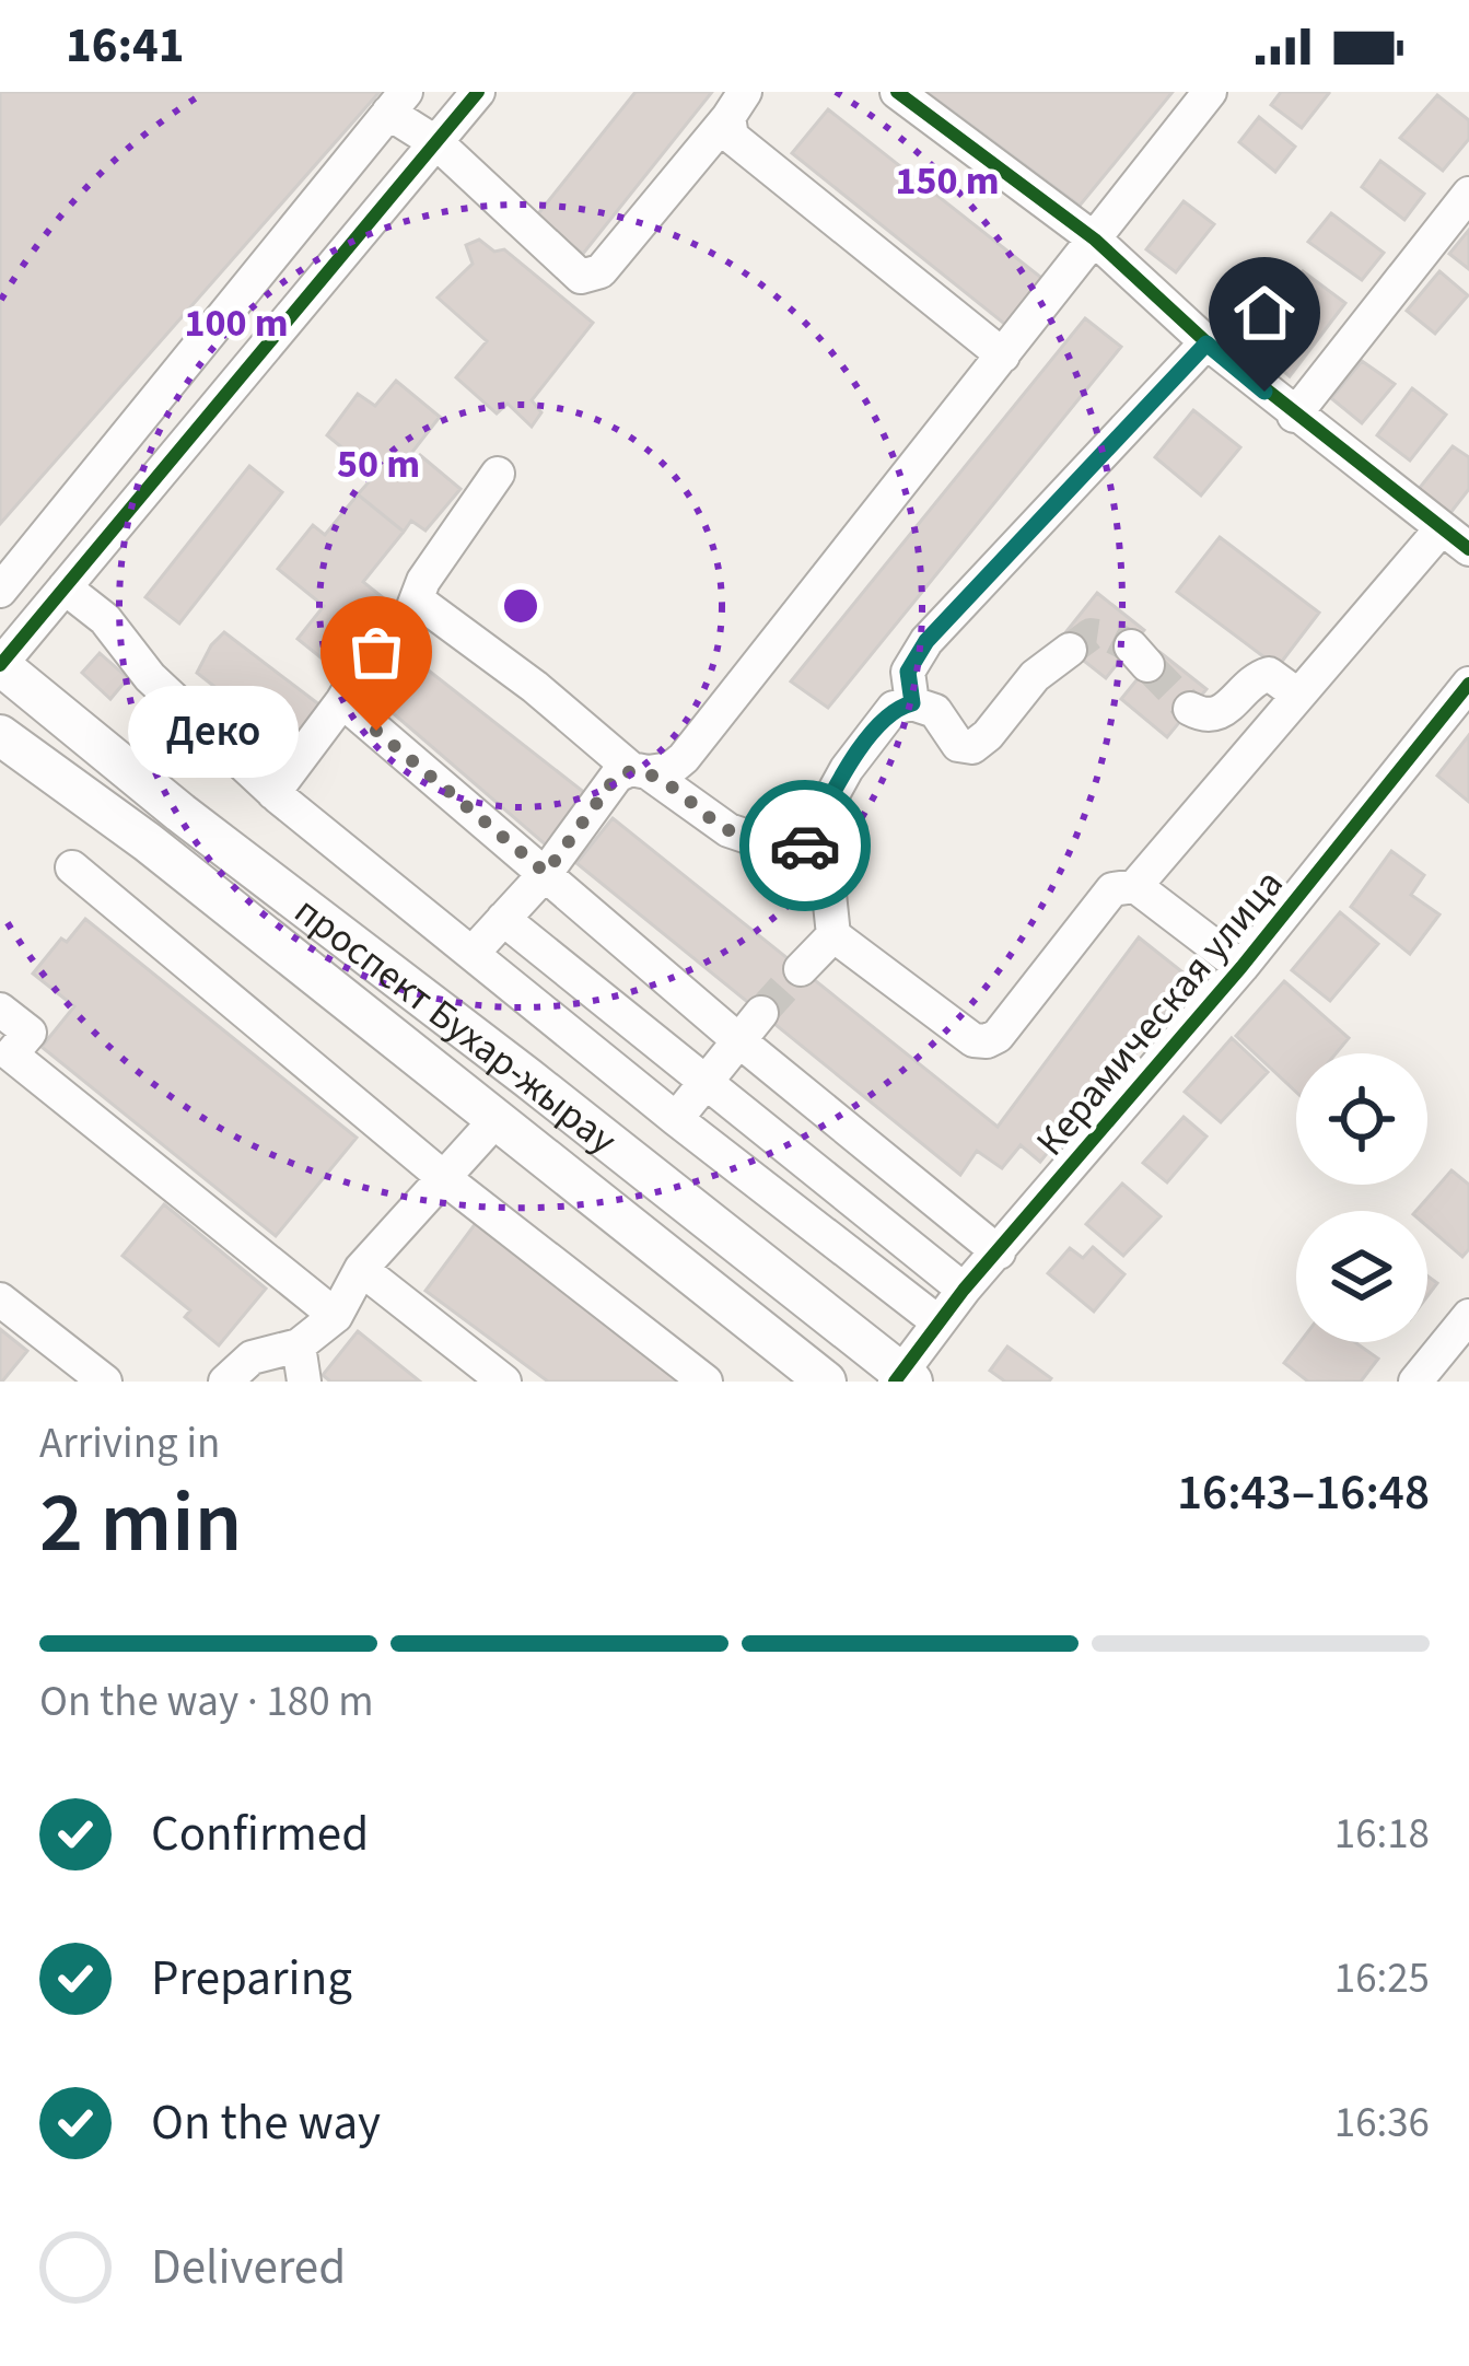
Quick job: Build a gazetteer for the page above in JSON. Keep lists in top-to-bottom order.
{
  "streets": {
    "main road": ["проспект Бухар-жырау"],
    "street": ["Керамическая улица"]
  },
  "crossings": [
    ["Керамическая улица", "проспект Бухар-жырау"]
  ],
  "places": ["Деко"],
  "page": {
    "status": "16:41",
    "bubble": "Деко",
    "heading": ["2 min", "Arriving in", "16:43–16:48"],
    "bar": "On the way · 180 m",
    "list": [
      ["Confirmed", "16:18"],
      ["Preparing", "16:25"],
      ["On the way", "16:36"],
      "Delivered"
    ]
  },
  "rings": ["150 m", "100 m", "50 m"]
}
